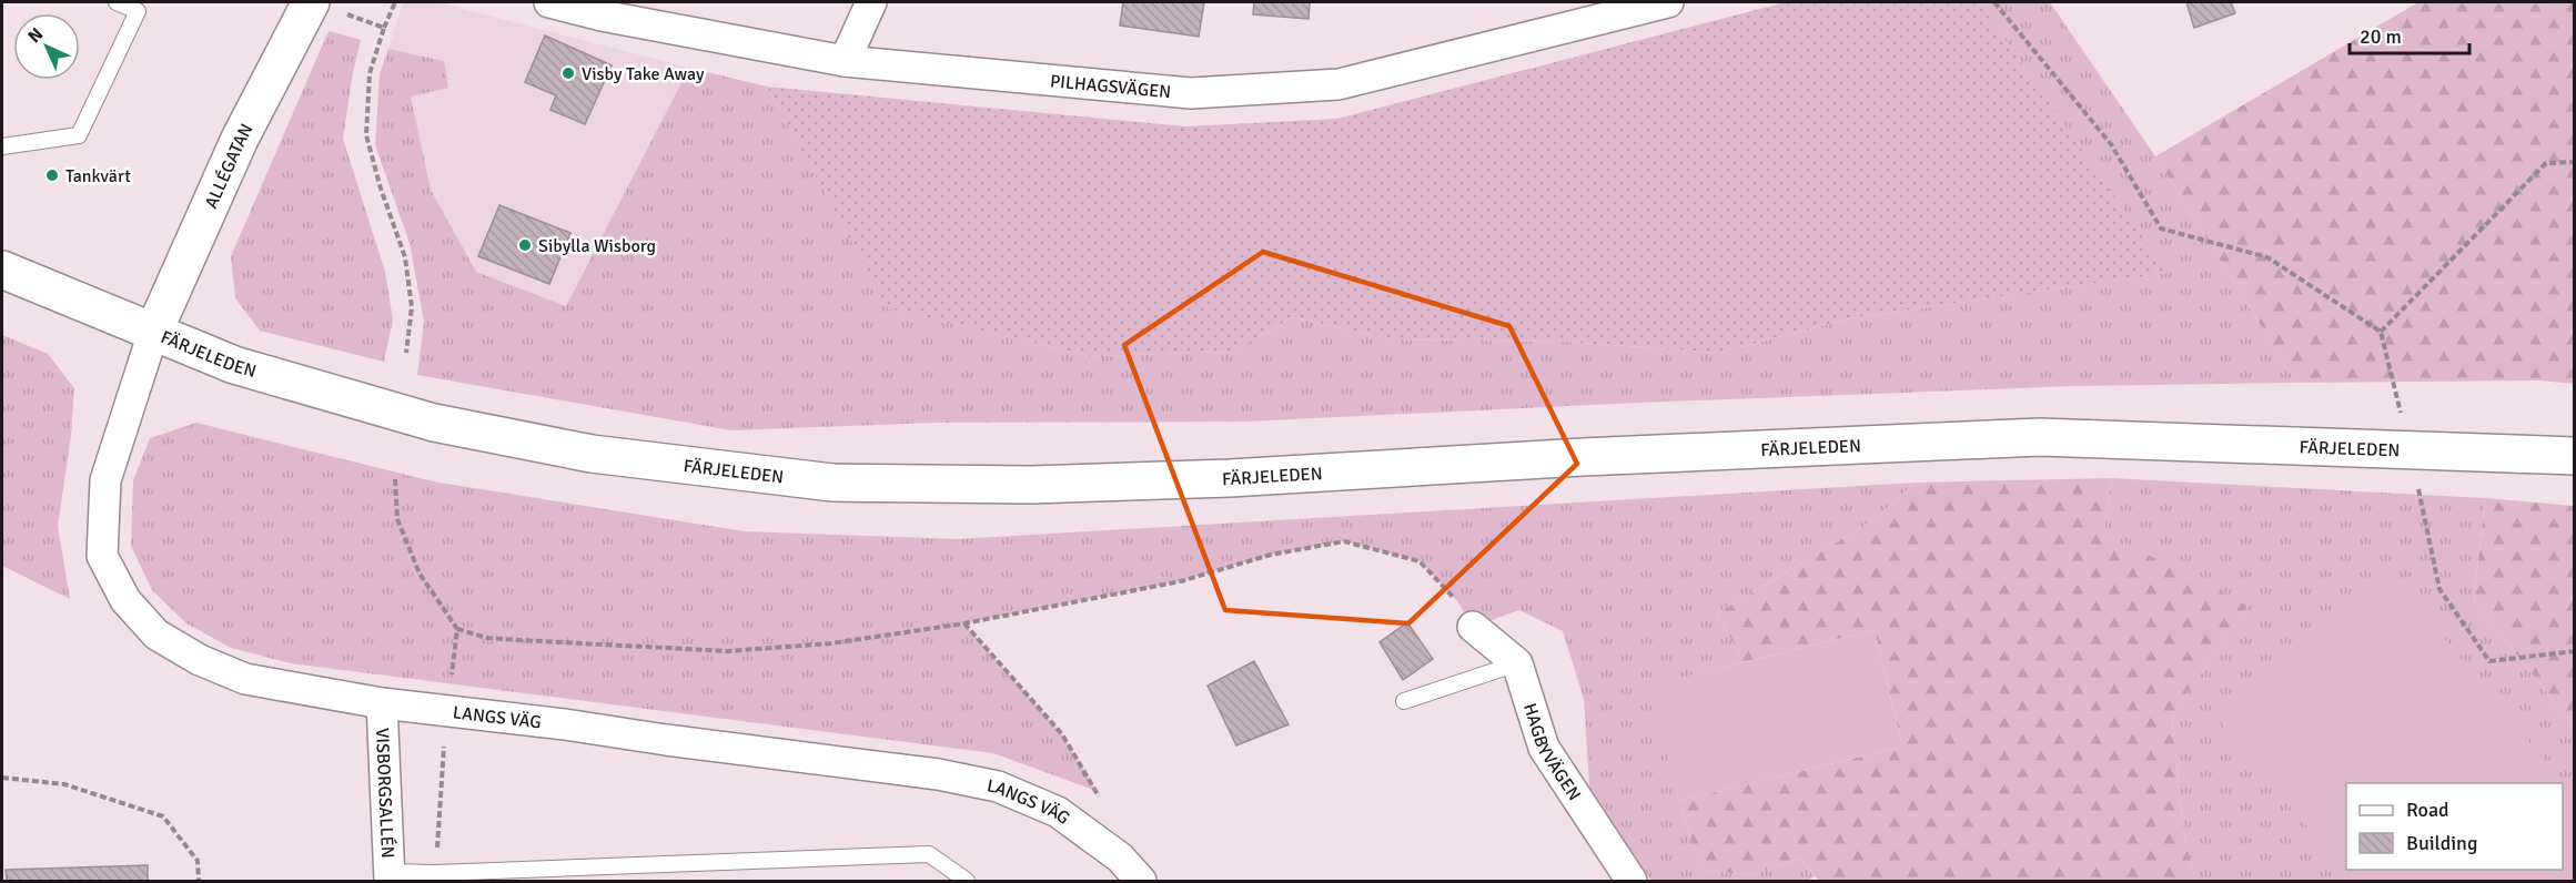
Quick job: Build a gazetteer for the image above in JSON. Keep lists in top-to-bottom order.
{
  "streets": {
    "main road": ["ALLÉGATAN", "FÄRJELEDEN"],
    "street": [
      "PILHAGSVÄGEN",
      "LANGS VÄG",
      "HAGBYVÄGEN",
      "VISBORGSALLÉN"
    ]
  },
  "crossings": [
    ["ALLÉGATAN", "FÄRJELEDEN"],
    ["ALLÉGATAN", "LANGS VÄG"],
    ["FÄRJELEDEN", "LANGS VÄG"],
    ["LANGS VÄG", "VISBORGSALLÉN"]
  ],
  "places": ["Visby Take Away", "Tankvärt", "Sibylla Wisborg"],
  "legend": ["Road", "Building"],
  "scale_bar": "20 m",
  "north": "top left"
}
